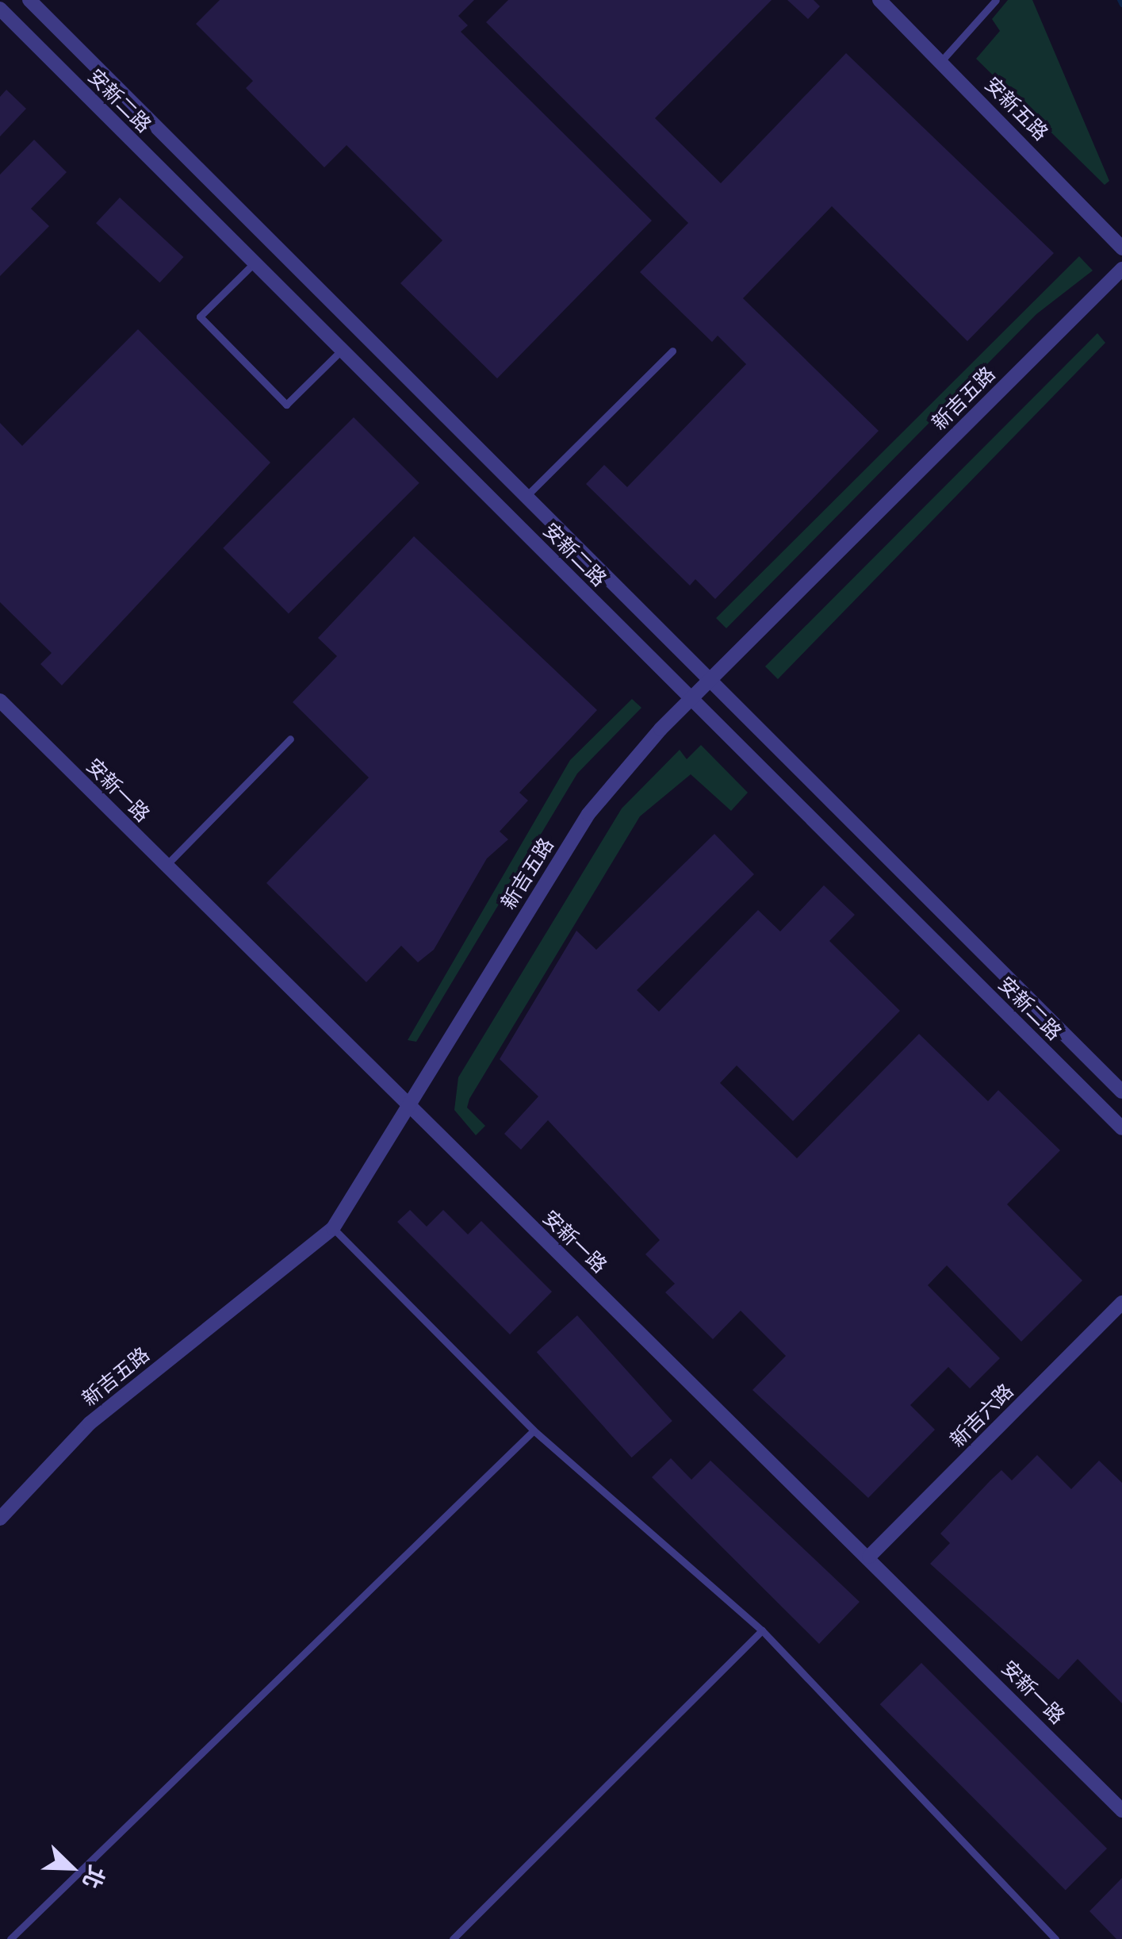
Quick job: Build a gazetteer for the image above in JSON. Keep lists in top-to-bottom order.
{
  "streets": {
    "street": [
      "安新二路",
      "安新五路",
      "新吉五路",
      "安新一路",
      "新吉六路"
    ]
  },
  "crossings": [
    ["安新二路", "新吉五路"],
    ["新吉五路", "安新一路"],
    ["安新一路", "新吉六路"]
  ],
  "north": "bottom right"
}
